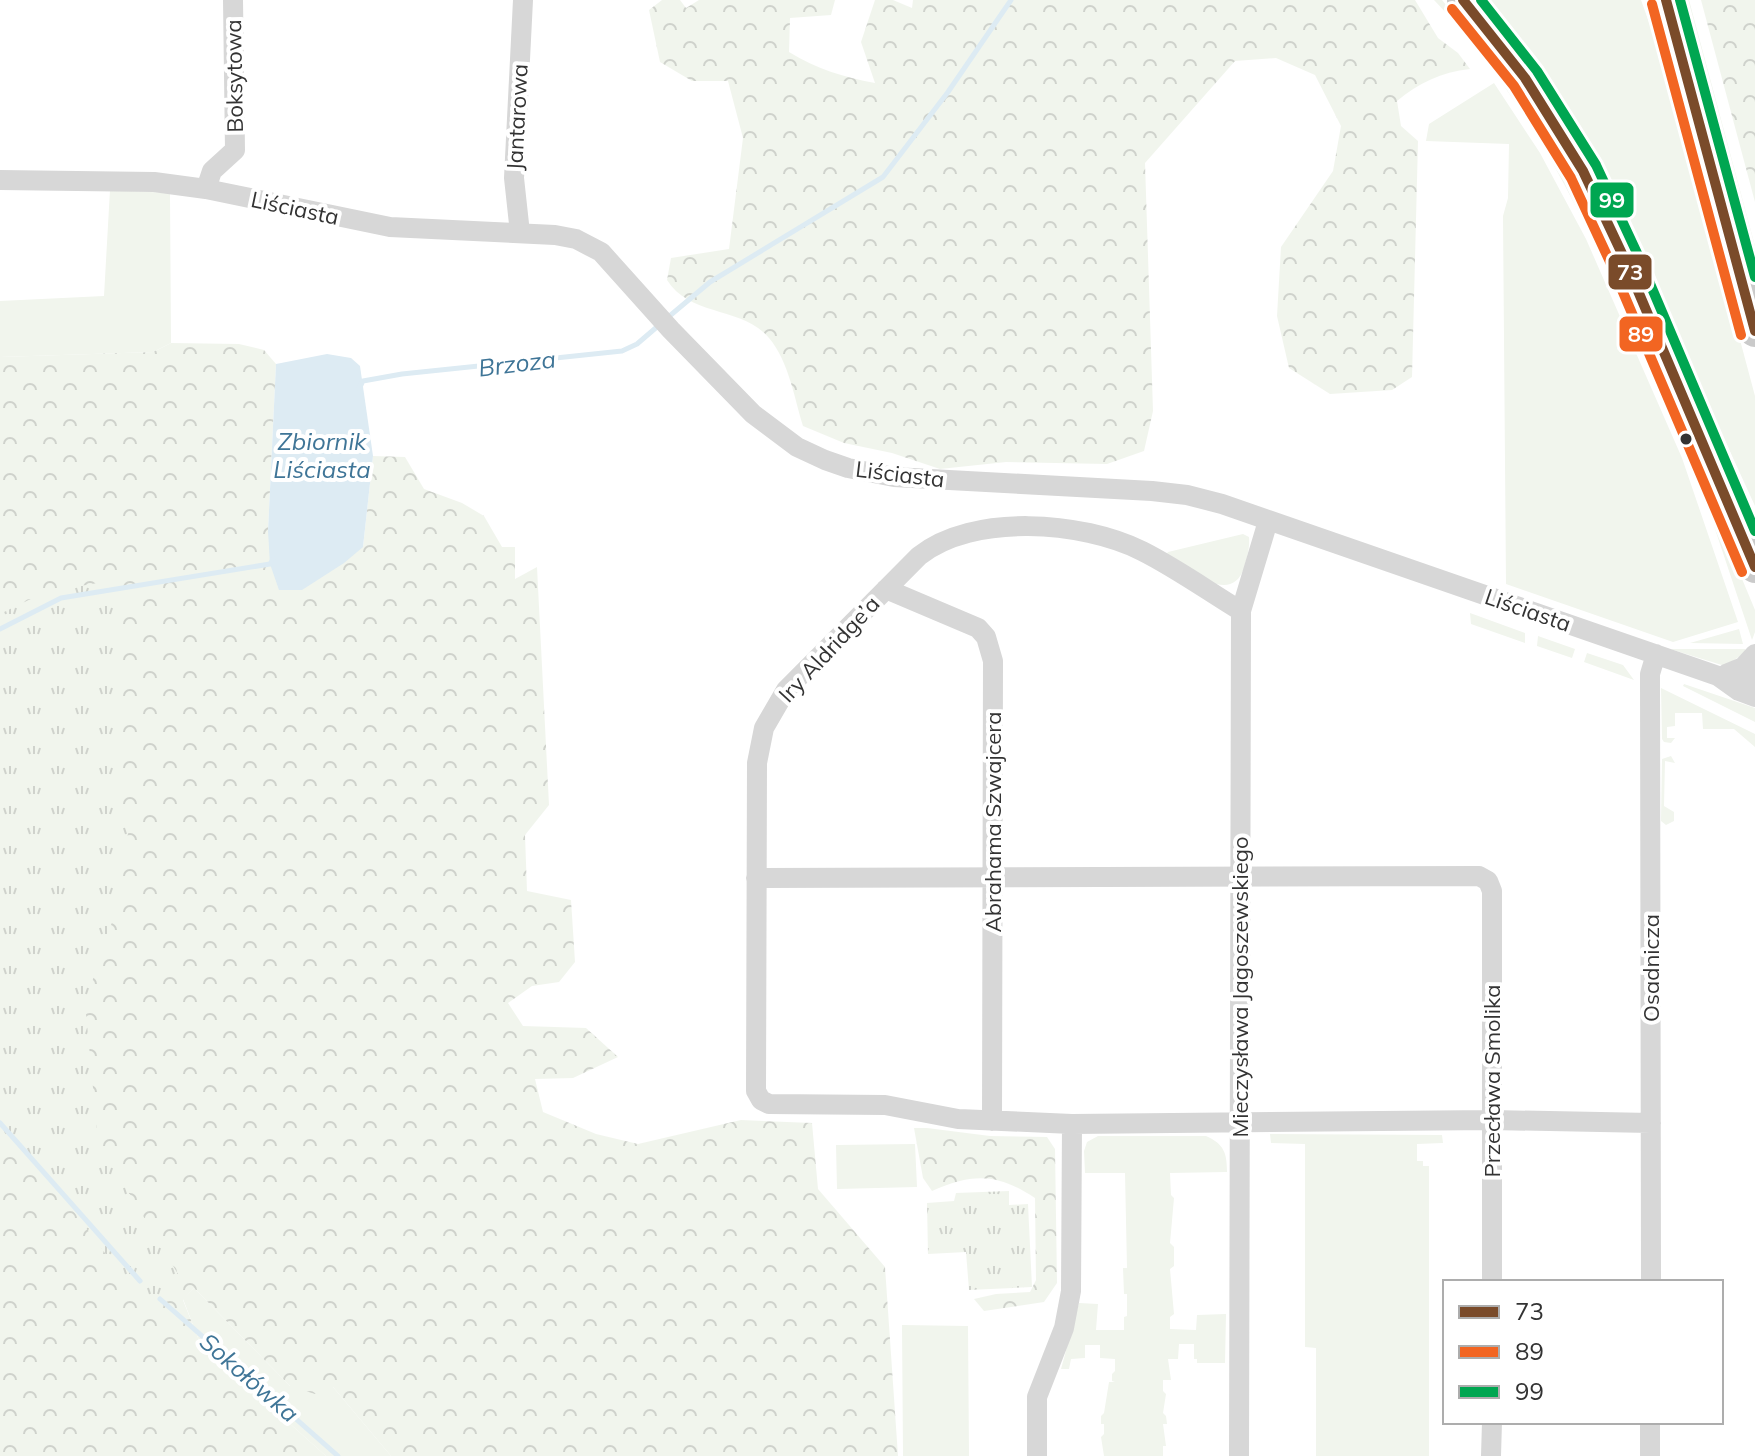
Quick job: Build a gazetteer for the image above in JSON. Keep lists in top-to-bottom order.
{
  "streets": {
    "street": [
      "Boksytowa",
      "Jantarowa",
      "Liściasta",
      "Iry Aldridge’a",
      "Abrahama Szwajcera",
      "Osadnicza",
      "Mieczysława Jagoszewskiego",
      "Przecława Smolika"
    ]
  },
  "crossings": [
    ["Boksytowa", "Liściasta"],
    ["Jantarowa", "Liściasta"],
    ["Liściasta", "Osadnicza"],
    ["Liściasta", "Mieczysława Jagoszewskiego"],
    ["Iry Aldridge’a", "Abrahama Szwajcera"],
    ["Iry Aldridge’a", "Mieczysława Jagoszewskiego"],
    ["Mieczysława Jagoszewskiego", "Przecława Smolika"]
  ],
  "water": ["Brzoza", "Zbiornik Liściasta", "Sokołówka"],
  "lines": ["transit line 73", "transit line 99", "transit line 89"],
  "legend": ["73", "89", "99"]
}
